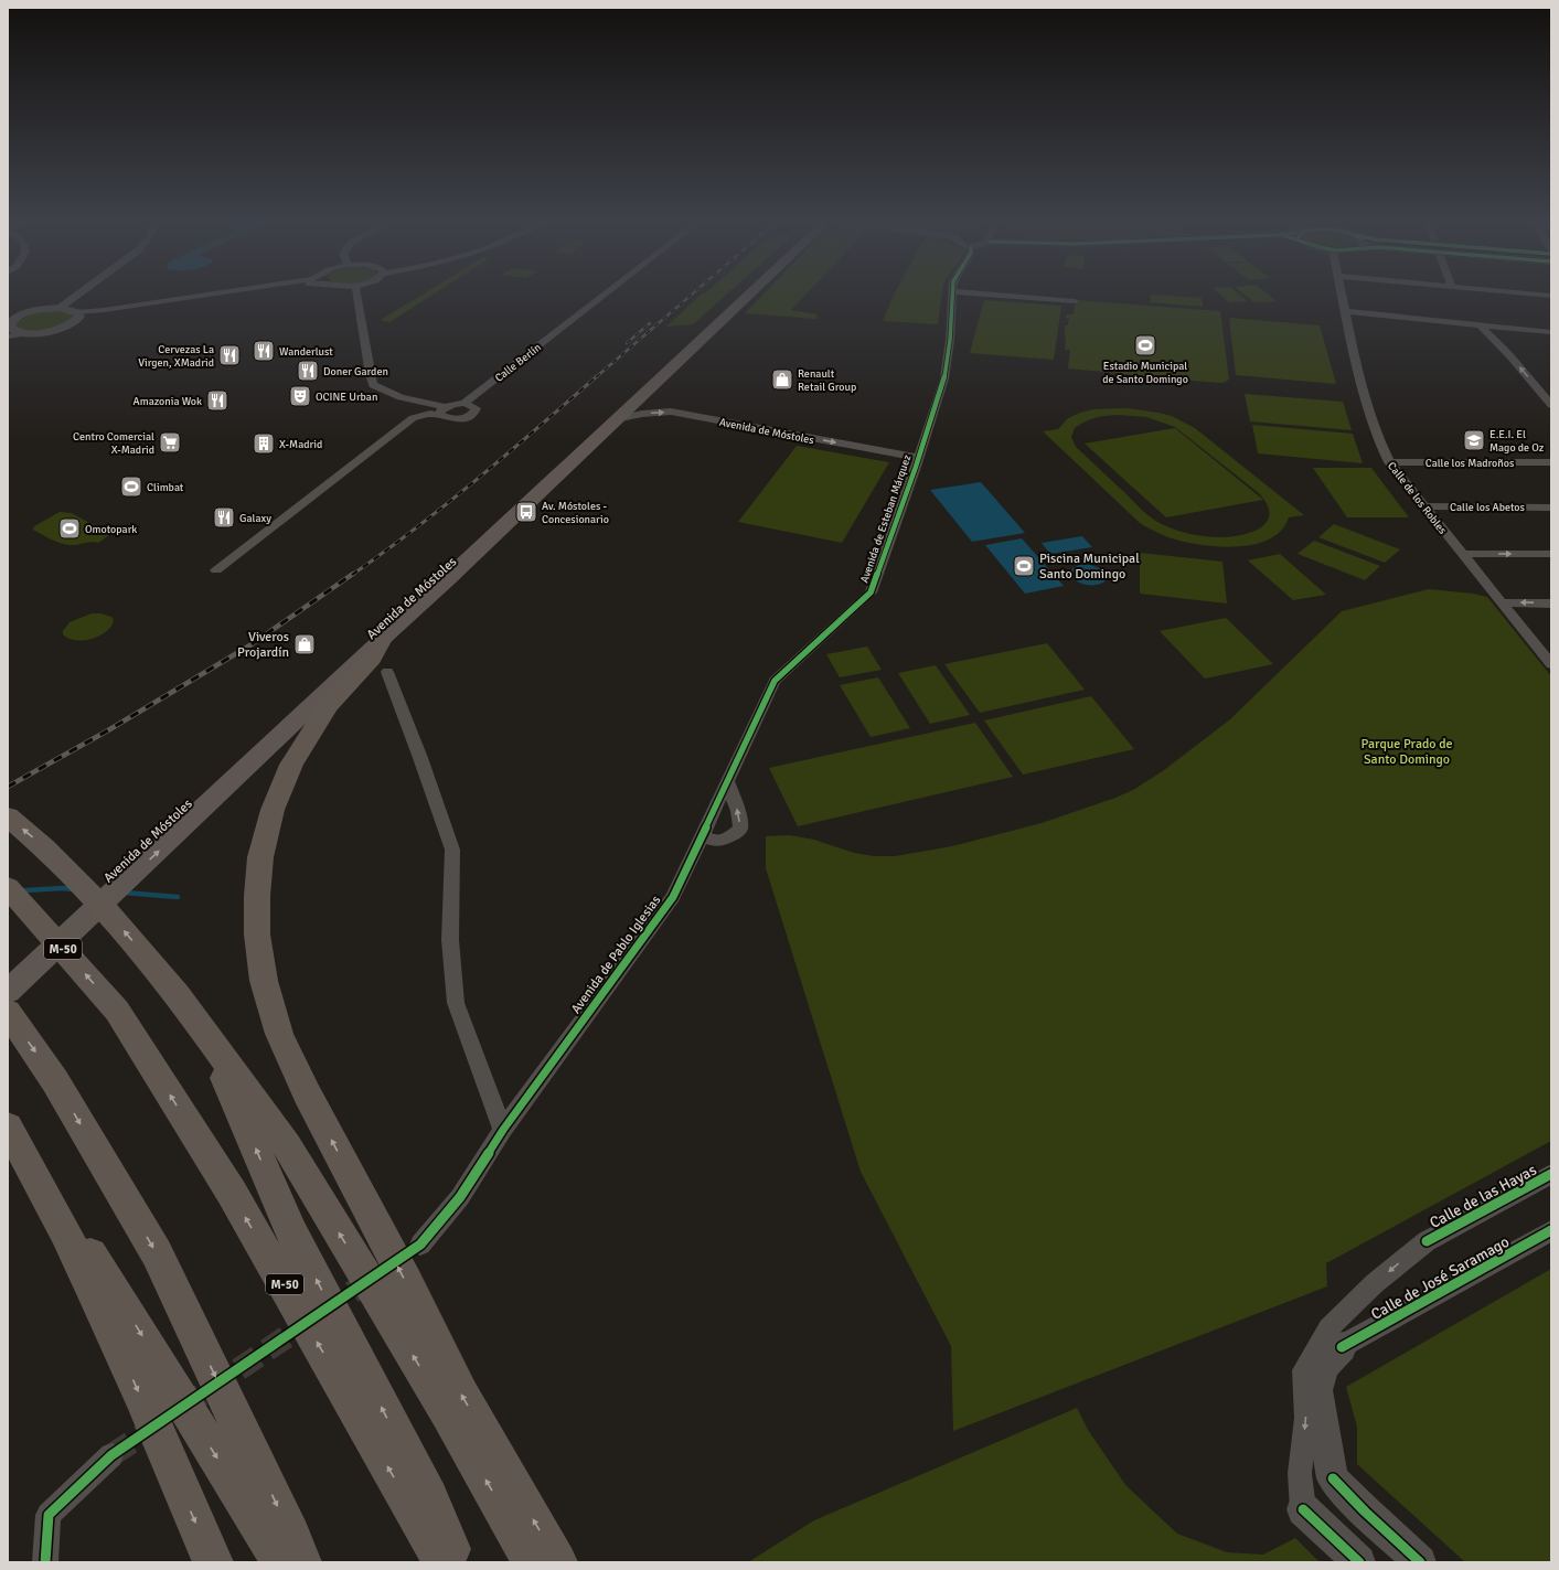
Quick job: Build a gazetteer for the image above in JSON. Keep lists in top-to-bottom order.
{
  "streets": {
    "highway": ["M-50"],
    "main road": ["Avenida de Móstoles"],
    "street": [
      "Calle Berlín",
      "Calle los Madroños",
      "Calle de los Robles",
      "Calle los Abetos",
      "Avenida de Esteban Márquez",
      "Avenida de Pablo Iglesias",
      "Calle de las Hayas",
      "Calle de José Saramago"
    ]
  },
  "crossings": [
    ["Avenida de Móstoles", "Avenida de Esteban Márquez"],
    ["Calle los Madroños", "Calle de los Robles"],
    ["Calle de los Robles", "Calle los Abetos"],
    ["Avenida de Esteban Márquez", "Avenida de Pablo Iglesias"]
  ],
  "one_way": ["Calle de las Hayas"],
  "parks": ["Parque Prado de Santo Domingo"],
  "places": {
    "sports": [
      "Estadio Municipal de Santo Domingo",
      "Climbat",
      "Omotopark",
      "Piscina Municipal Santo Domingo"
    ],
    "restaurant": [
      "Wanderlust",
      "Cervezas La Virgen, XMadrid",
      "Doner Garden",
      "Amazonia Wok",
      "Galaxy"
    ],
    "shop": ["Renault Retail Group", "Viveros Projardín"],
    "theatre": ["OCINE Urban"],
    "school or university": ["E.E.I. El Mago de Oz"],
    "supermarket": ["Centro Comercial X-Madrid"],
    "building": ["X-Madrid"],
    "bus stop": ["Av. Móstoles - Concesionario"]
  }
}
